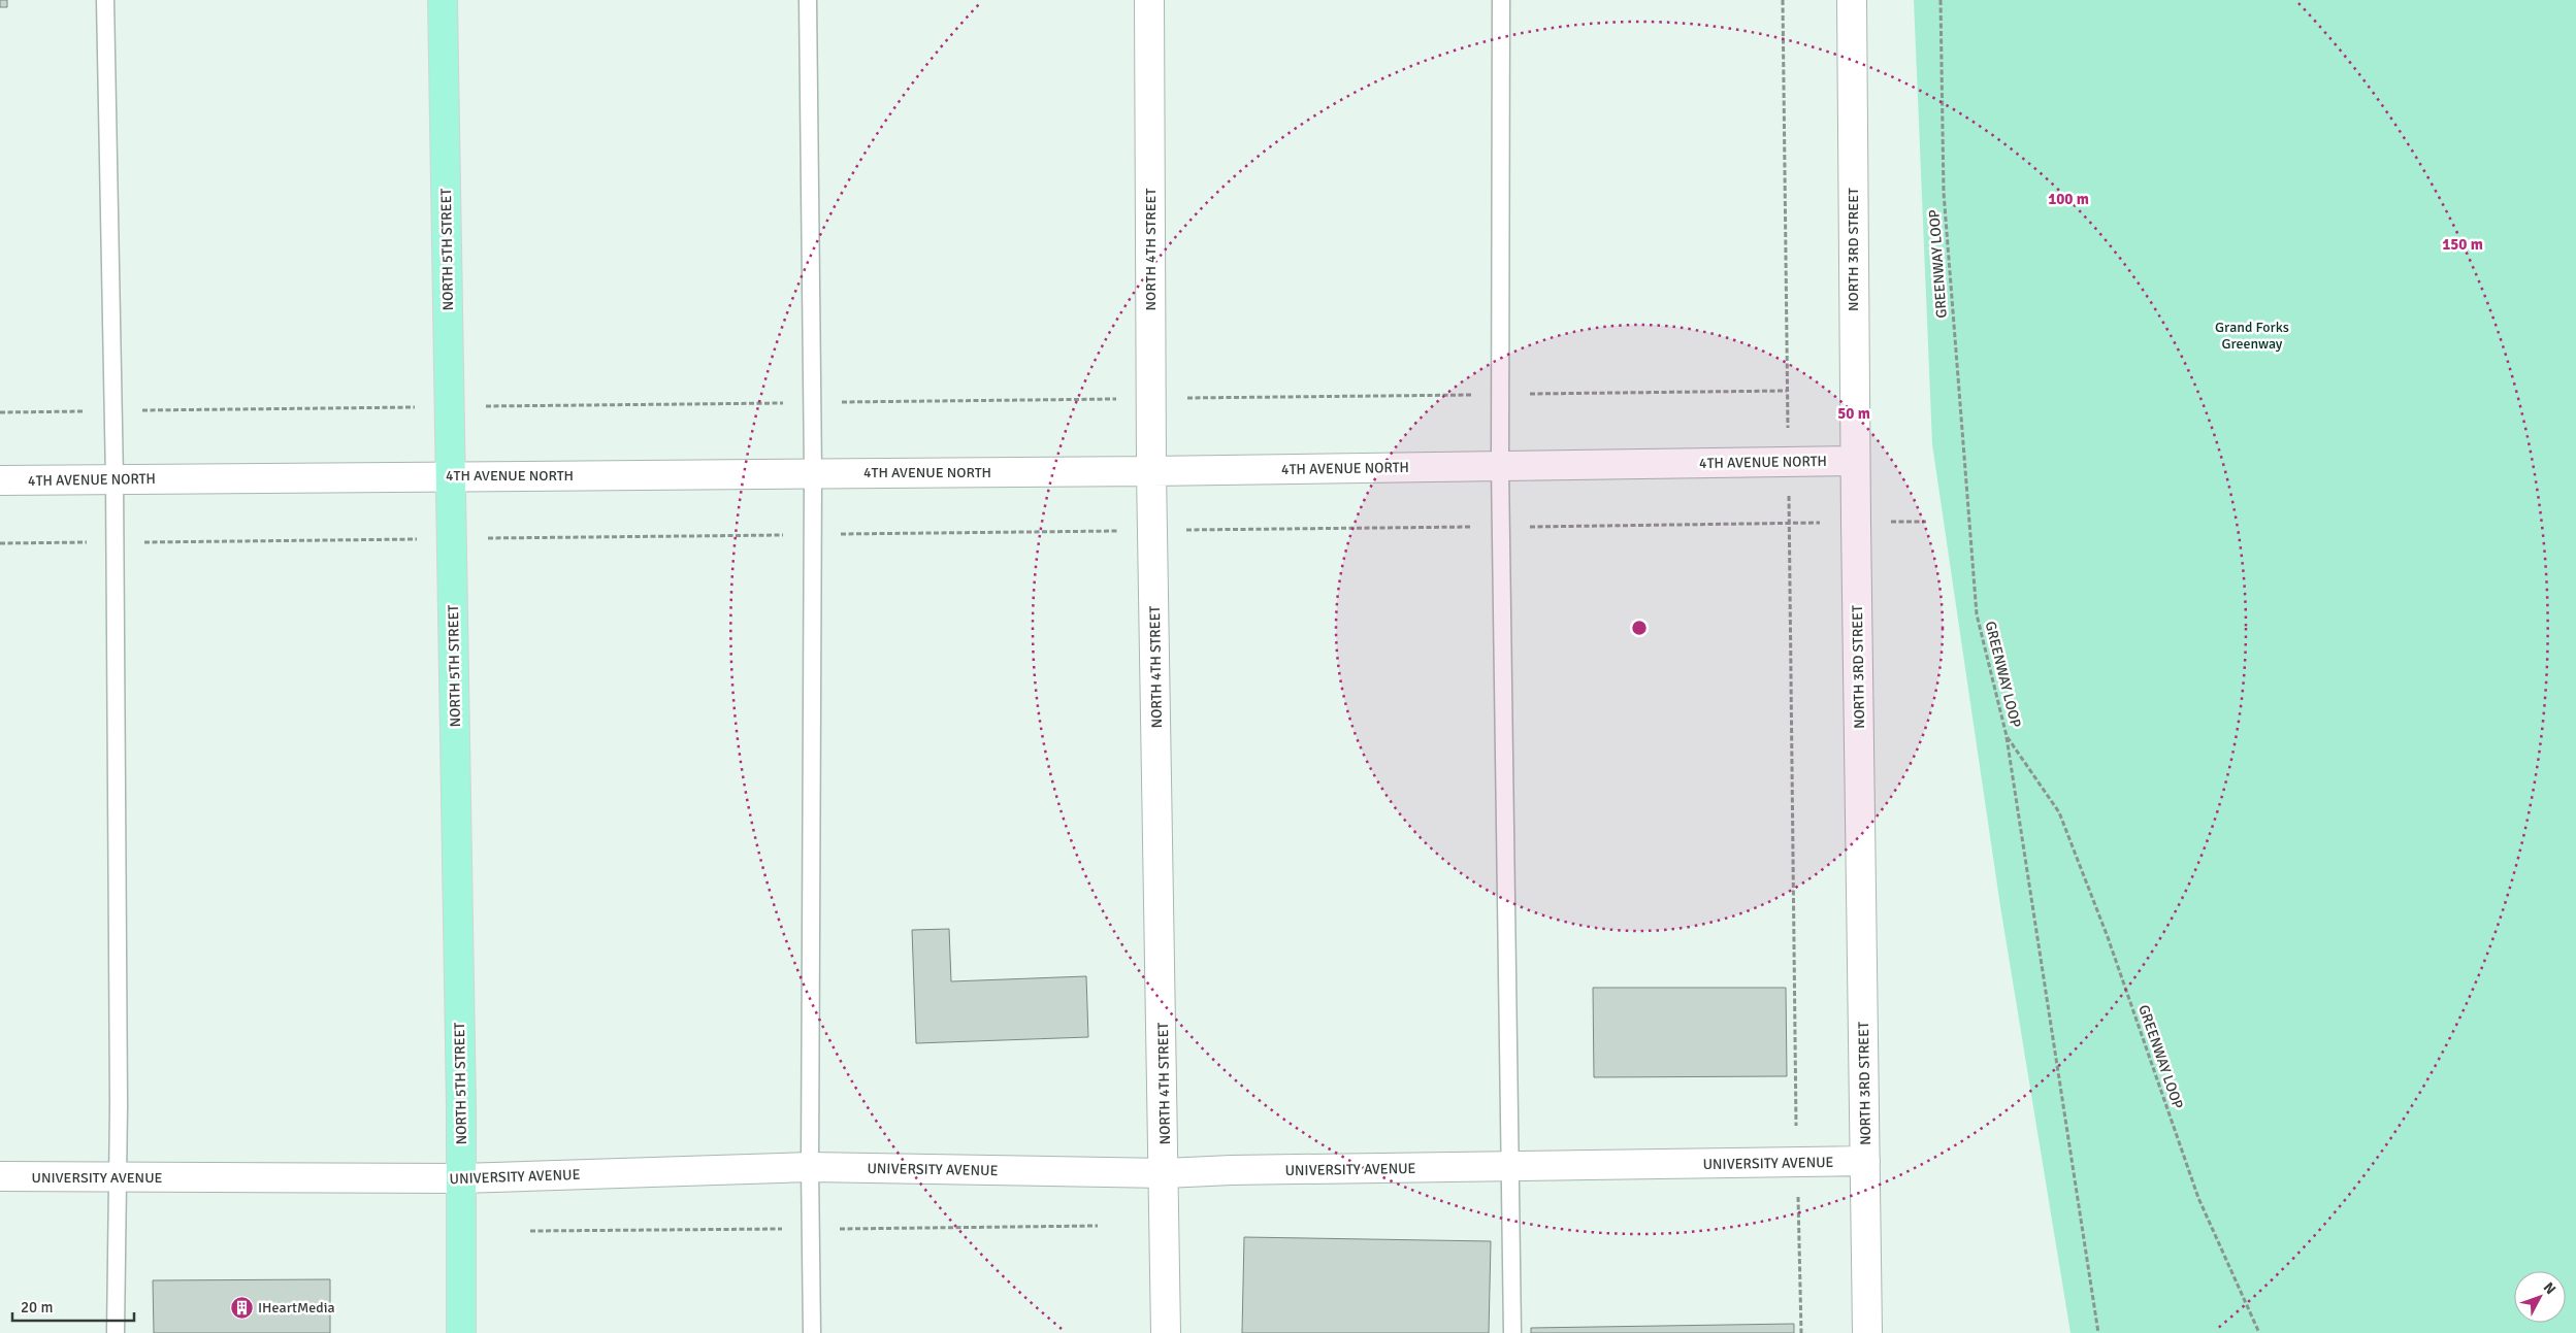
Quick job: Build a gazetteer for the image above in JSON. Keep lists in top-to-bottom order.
{
  "streets": {
    "main road": ["NORTH 5TH STREET"],
    "street": [
      "NORTH 4TH STREET",
      "NORTH 3RD STREET",
      "4TH AVENUE NORTH",
      "UNIVERSITY AVENUE"
    ],
    "path": ["GREENWAY LOOP"]
  },
  "crossings": [
    ["NORTH 5TH STREET", "4TH AVENUE NORTH"],
    ["NORTH 5TH STREET", "UNIVERSITY AVENUE"],
    ["NORTH 4TH STREET", "4TH AVENUE NORTH"],
    ["NORTH 4TH STREET", "UNIVERSITY AVENUE"],
    ["NORTH 3RD STREET", "4TH AVENUE NORTH"],
    ["NORTH 3RD STREET", "UNIVERSITY AVENUE"]
  ],
  "parks": ["Grand Forks Greenway"],
  "places": {
    "building": ["IHeartMedia"]
  },
  "scale_bar": "20 m",
  "north": "top right",
  "rings": ["100 m", "150 m", "50 m"]
}
